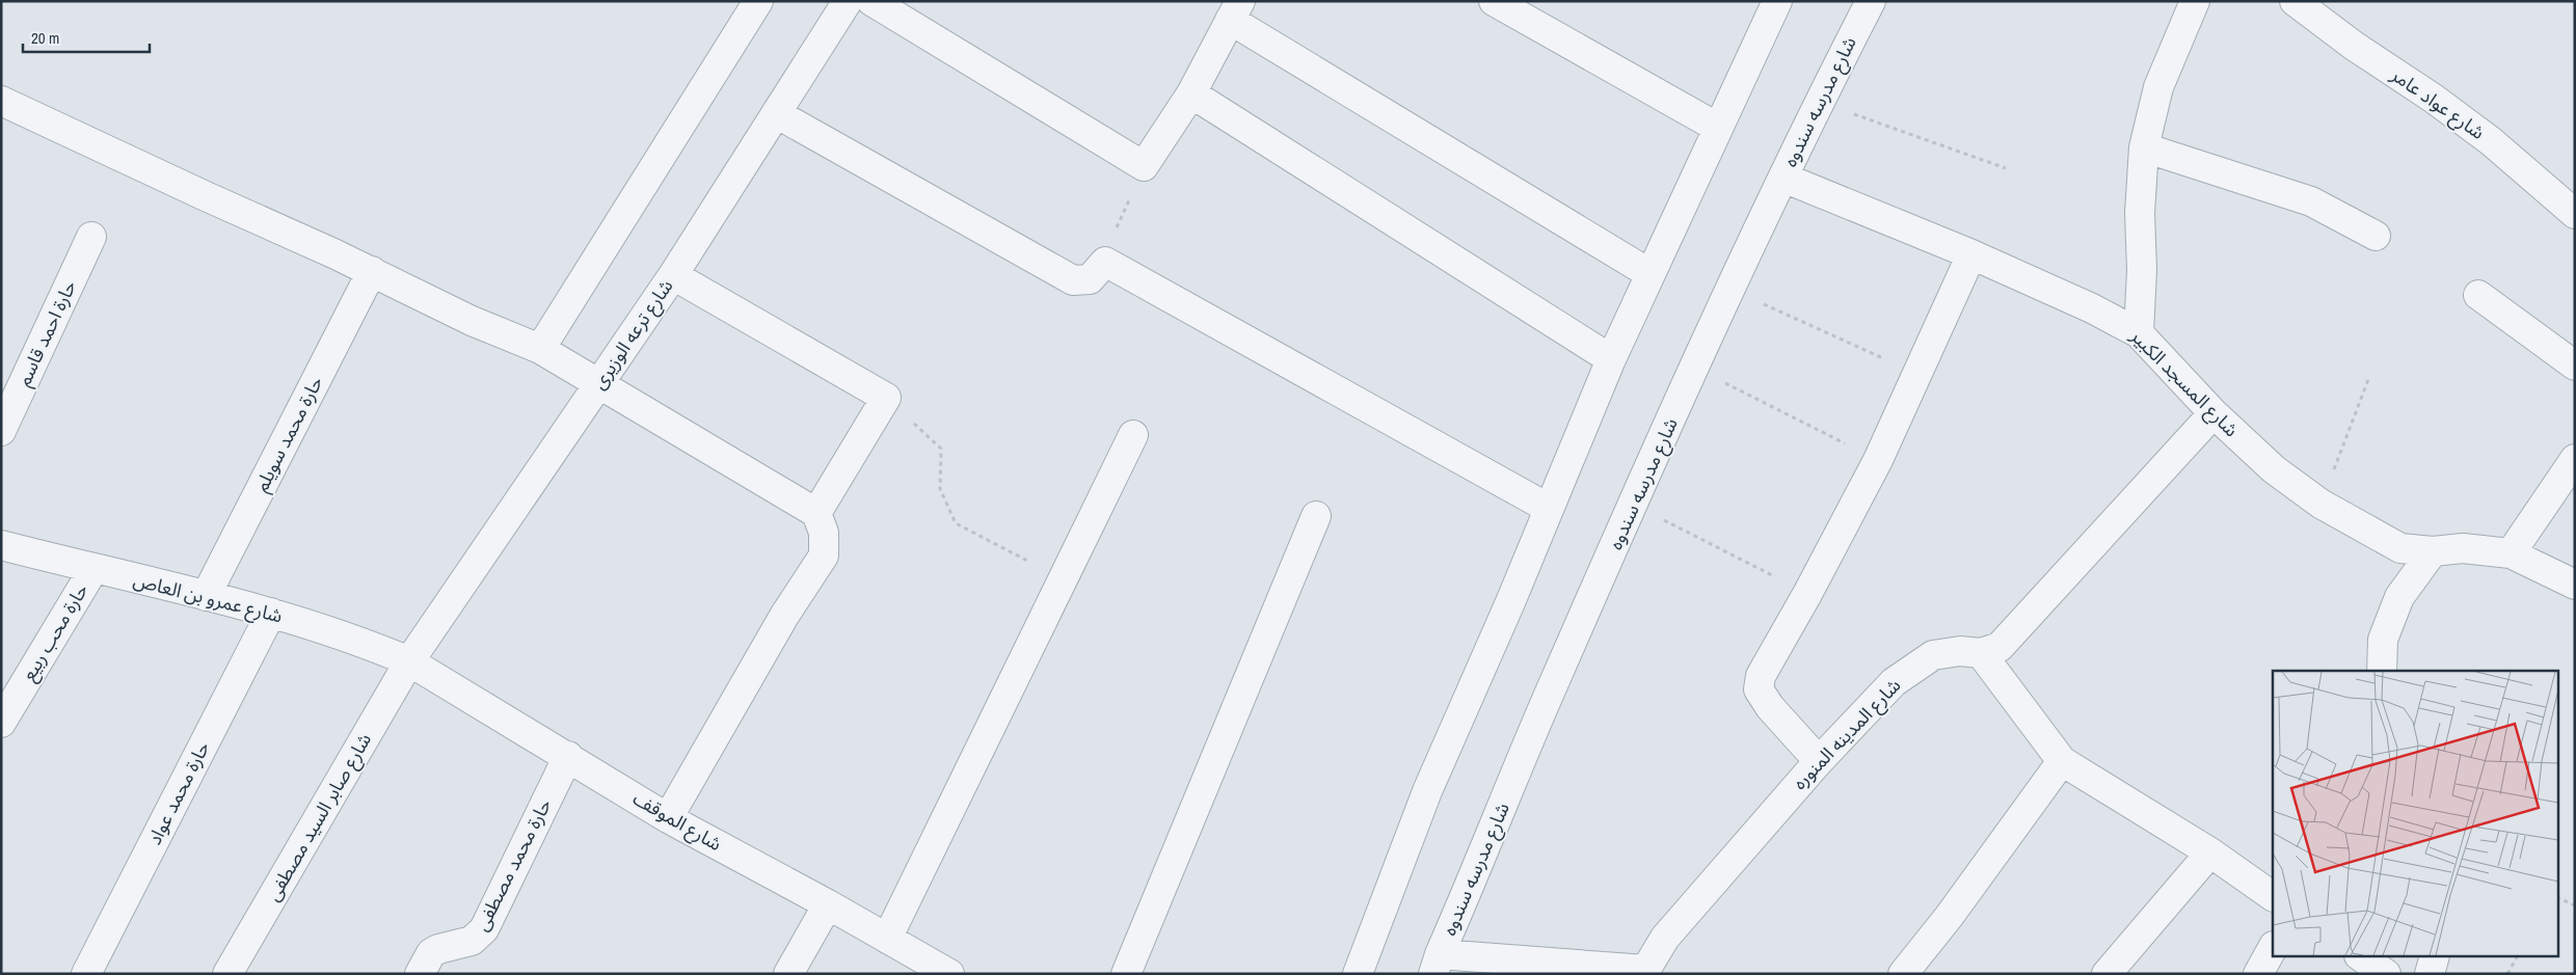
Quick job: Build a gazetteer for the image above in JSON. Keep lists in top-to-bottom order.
{
  "streets": {
    "street": [
      "شارع مدرسه سندوه",
      "شارع عواد عامر",
      "حارة احمد قاسم",
      "شارع ترعه الوزيرى",
      "شارع المسجد الكبير",
      "حارة محمد سويلم",
      "شارع عمرو بن العاص",
      "حارة محب ربيع",
      "شارع المدينه المنوره",
      "حارة محمد عواد",
      "شارع صابر السيد مصطفى",
      "شارع الموقف",
      "حارة محمد مصطفى"
    ]
  },
  "crossings": [
    ["شارع مدرسه سندوه", "شارع المسجد الكبير"],
    ["شارع ترعه الوزيرى", "شارع عمرو بن العاص"],
    ["شارع ترعه الوزيرى", "شارع صابر السيد مصطفى"],
    ["شارع ترعه الوزيرى", "شارع الموقف"],
    ["شارع المسجد الكبير", "شارع المدينه المنوره"],
    ["حارة محمد سويلم", "شارع عمرو بن العاص"],
    ["شارع عمرو بن العاص", "حارة محب ربيع"],
    ["شارع عمرو بن العاص", "حارة محمد عواد"],
    ["شارع عمرو بن العاص", "شارع صابر السيد مصطفى"],
    ["شارع عمرو بن العاص", "شارع الموقف"],
    ["شارع صابر السيد مصطفى", "شارع الموقف"],
    ["شارع الموقف", "حارة محمد مصطفى"]
  ],
  "scale_bar": "20 m"
}
